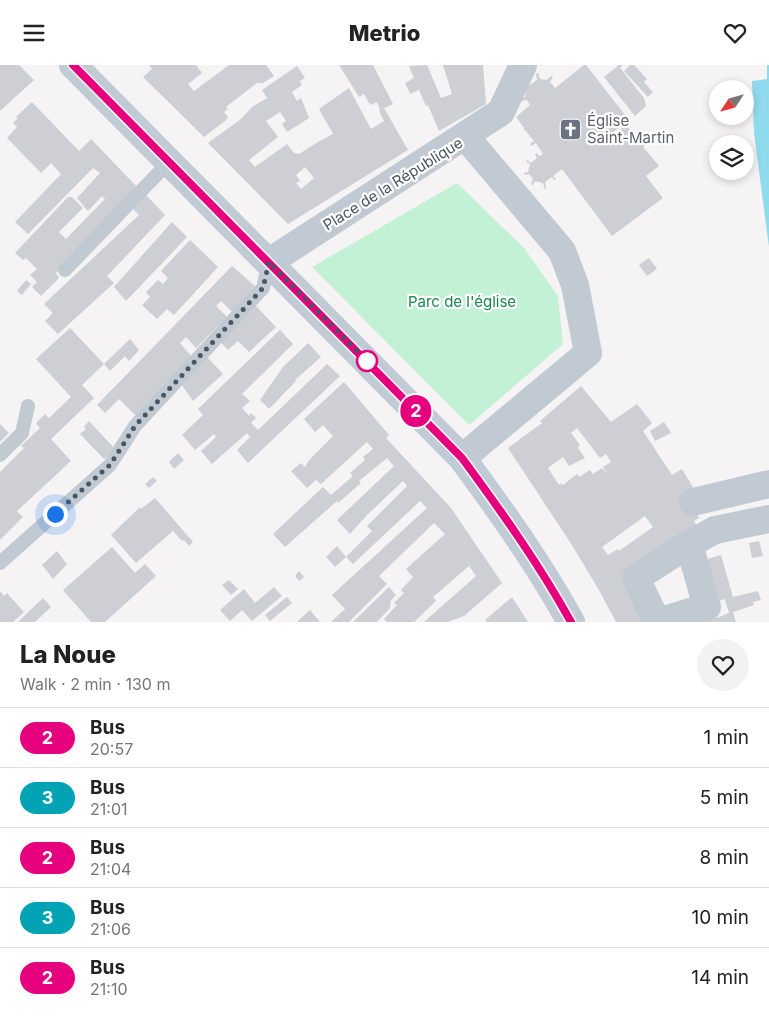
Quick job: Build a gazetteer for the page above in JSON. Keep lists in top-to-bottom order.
{
  "streets": {
    "street": ["Place de la République"]
  },
  "parks": ["Parc de l'église"],
  "places": {
    "church": ["Église Saint-Martin"]
  },
  "lines": ["bus line 2"],
  "north": "bottom left",
  "page": {
    "header": "Metrio",
    "on_map": "2",
    "heading": ["La Noue", "Walk · 2 min · 130 m"],
    "list": [
      {
        "mark": "2",
        "name": "Bus",
        "note": "20:57",
        "value": "1 min"
      },
      {
        "mark": "3",
        "name": "Bus",
        "note": "21:01",
        "value": "5 min"
      },
      {
        "mark": "2",
        "name": "Bus",
        "note": "21:04",
        "value": "8 min"
      },
      {
        "mark": "3",
        "name": "Bus",
        "note": "21:06",
        "value": "10 min"
      },
      {
        "mark": "2",
        "name": "Bus",
        "note": "21:10",
        "value": "14 min"
      }
    ]
  }
}
